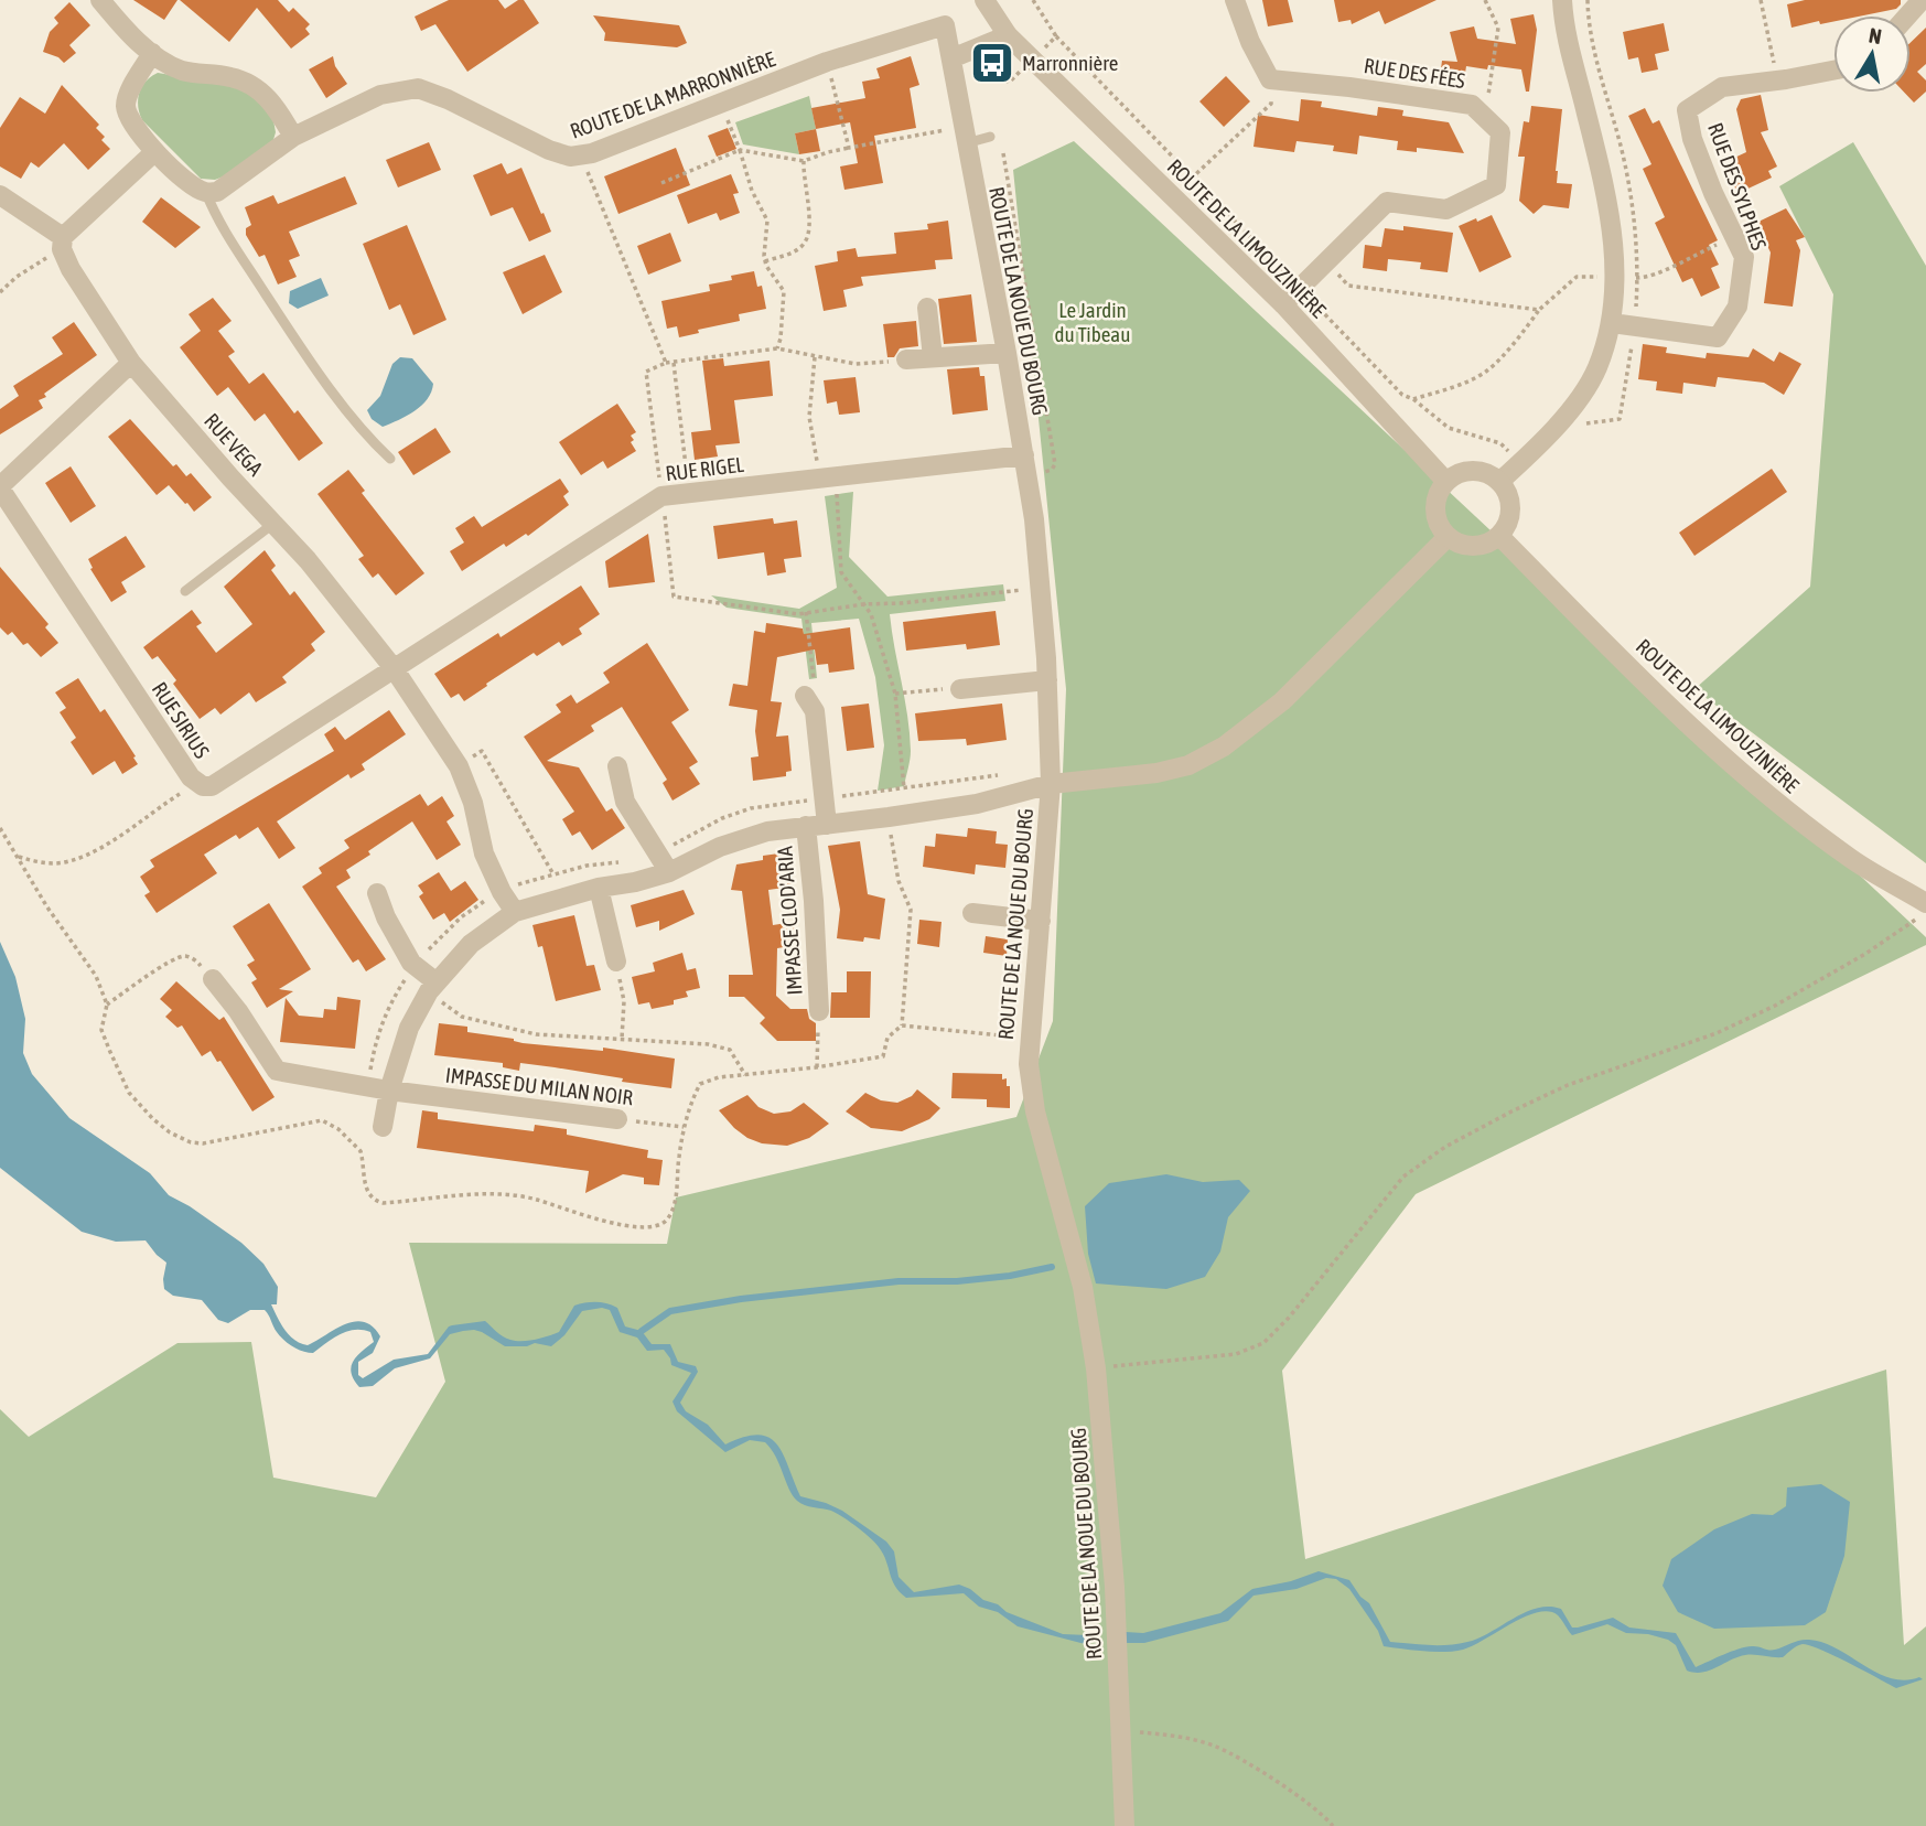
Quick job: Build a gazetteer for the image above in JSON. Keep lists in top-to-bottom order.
{
  "streets": {
    "street": [
      "RUE DES FÉES",
      "ROUTE DE LA MARRONNIÈRE",
      "RUE DES SYLPHES",
      "ROUTE DE LA LIMOUZINIÈRE",
      "ROUTE DE LA NOUE DU BOURG",
      "RUE VEGA",
      "RUE RIGEL",
      "RUE SIRIUS",
      "IMPASSE CLOD'ARIA",
      "IMPASSE DU MILAN NOIR"
    ]
  },
  "crossings": [
    ["RUE DES FÉES", "ROUTE DE LA LIMOUZINIÈRE"],
    ["ROUTE DE LA MARRONNIÈRE", "ROUTE DE LA NOUE DU BOURG"],
    ["ROUTE DE LA NOUE DU BOURG", "RUE RIGEL"],
    ["RUE VEGA", "RUE RIGEL"],
    ["RUE VEGA", "RUE SIRIUS"],
    ["RUE RIGEL", "RUE SIRIUS"]
  ],
  "parks": ["Le Jardin du Tibeau"],
  "places": {
    "bus stop": ["Marronnière"]
  },
  "north": "top"
}
